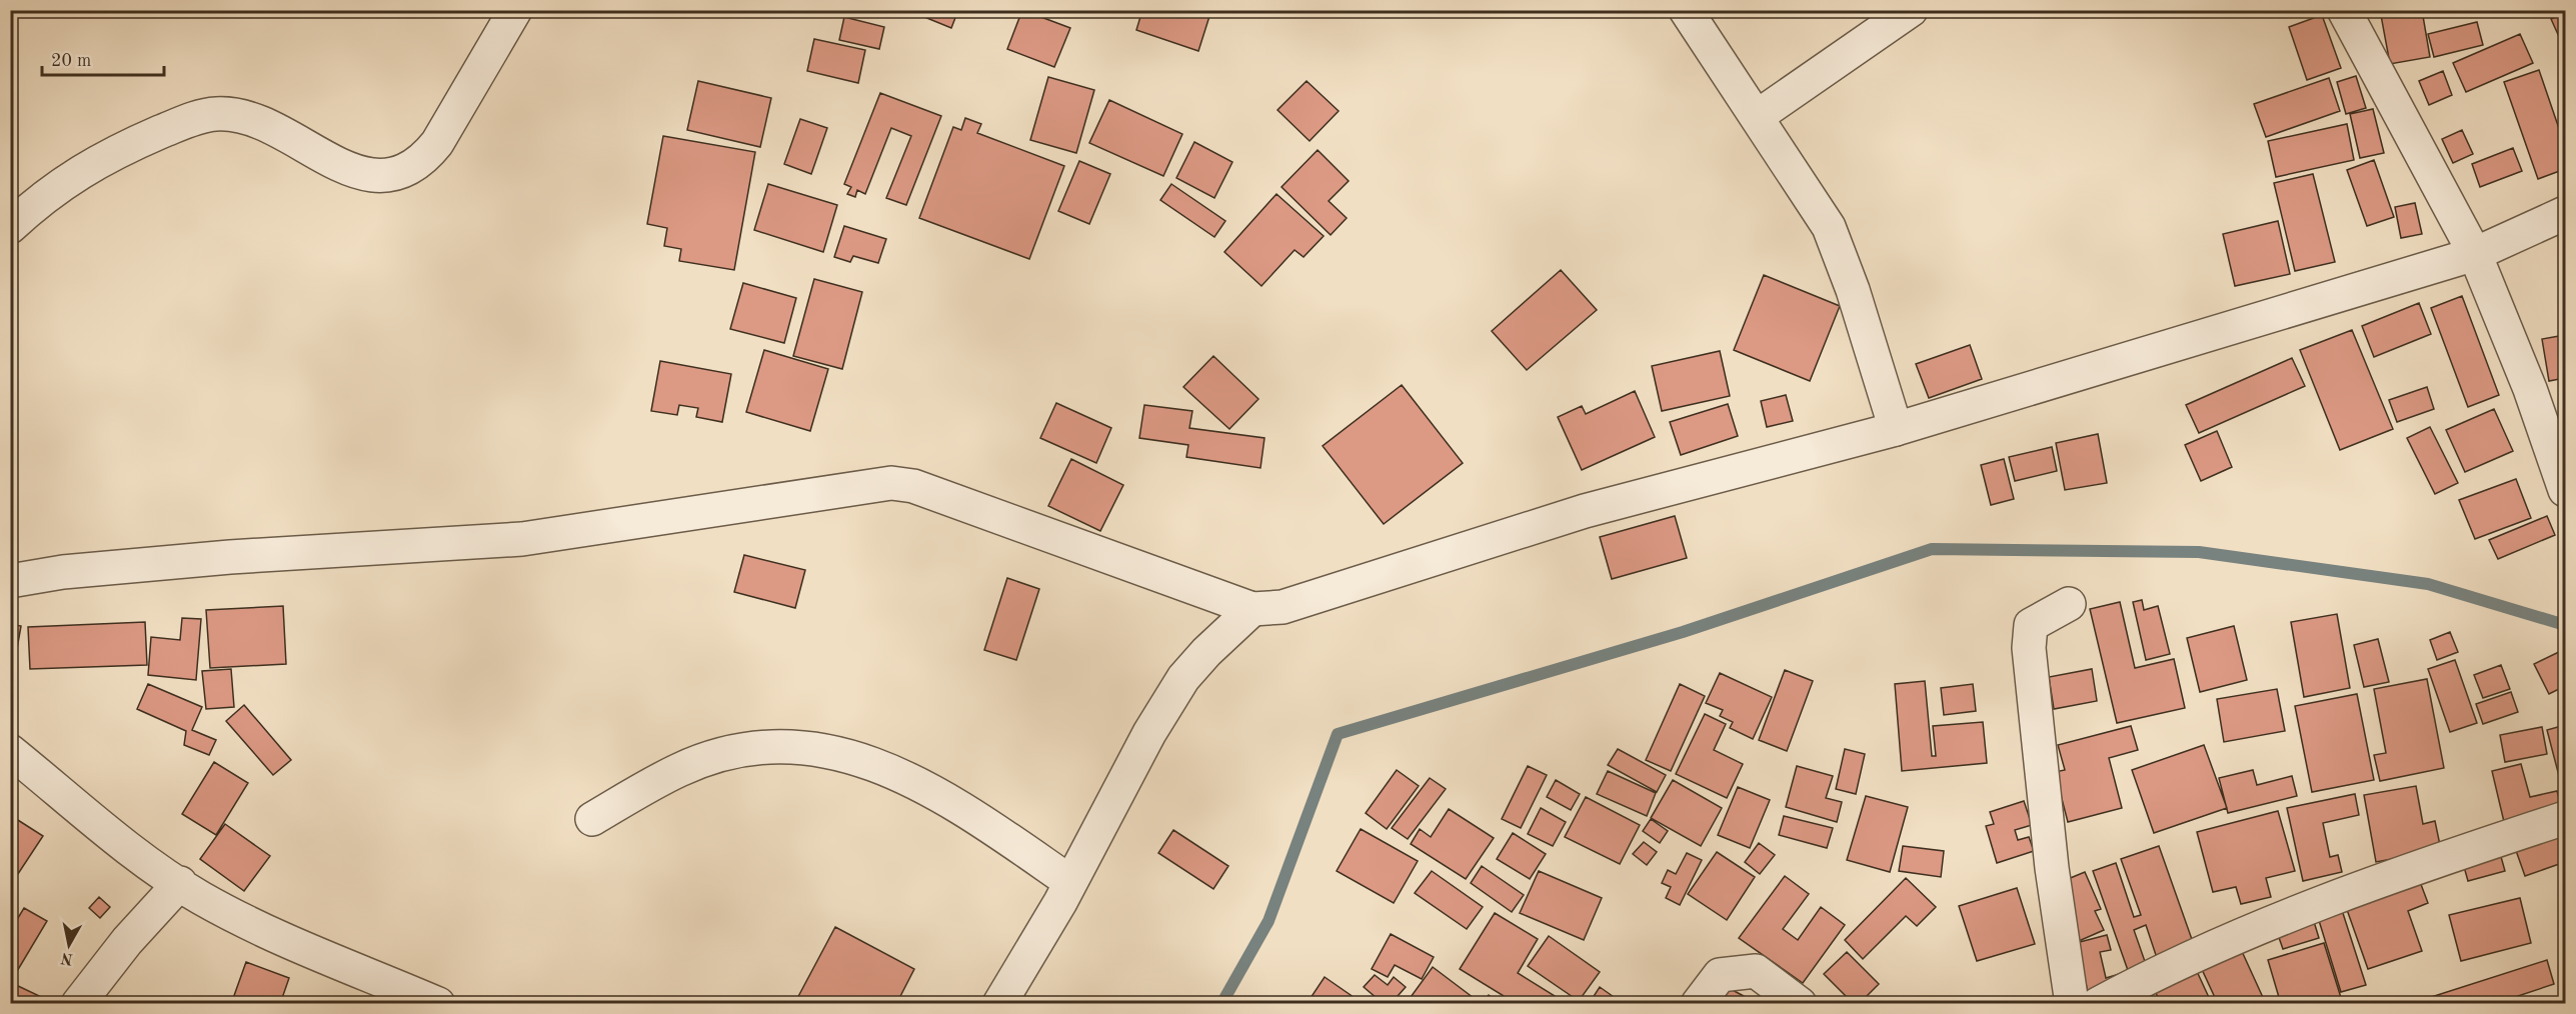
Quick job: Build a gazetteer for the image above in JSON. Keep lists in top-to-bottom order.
{
  "scale_bar": "20 m",
  "north": "bottom"
}
